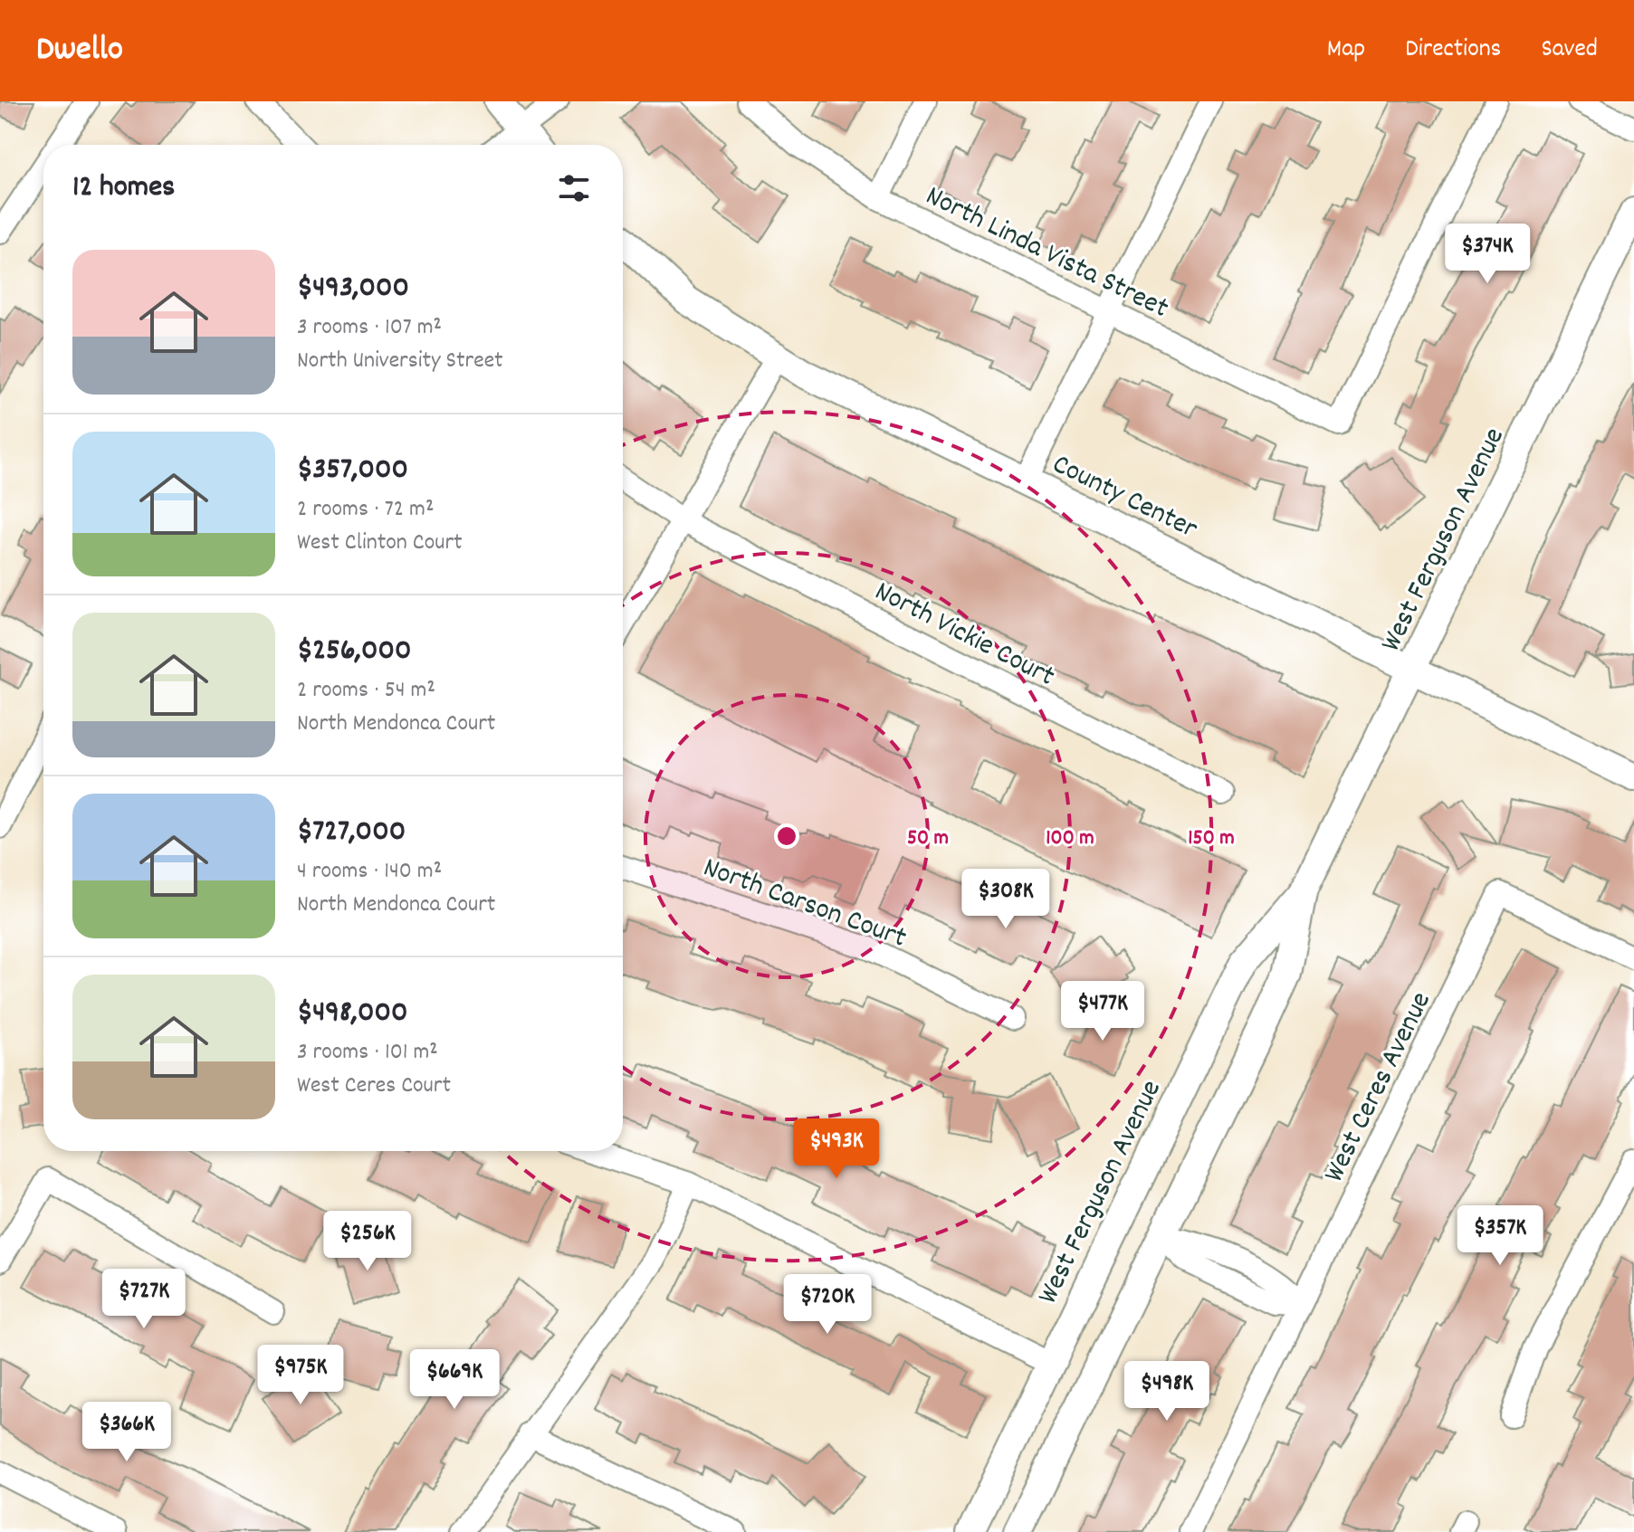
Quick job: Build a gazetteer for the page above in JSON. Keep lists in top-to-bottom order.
{
  "streets": {
    "street": [
      "North Linda Vista Street",
      "County Center",
      "West Ferguson Avenue",
      "North Vickie Court",
      "North Carson Court",
      "West Ceres Avenue"
    ]
  },
  "crossings": [
    ["County Center", "West Ferguson Avenue"]
  ],
  "page": {
    "header": "Dwello",
    "nav": ["Map", "Directions", "Saved"],
    "heading": "12 homes",
    "price": [
      "$374K",
      "$308K",
      "$477K",
      "$493K",
      "$357K",
      "$256K",
      "$727K",
      "$720K",
      "$975K",
      "$669K",
      "$498K",
      "$366K"
    ],
    "list": [
      {
        "name": "$493,000",
        "note": "3 rooms · 107 m² · North University Street"
      },
      {
        "name": "$357,000",
        "note": "2 rooms · 72 m² · West Clinton Court"
      },
      {
        "name": "$256,000",
        "note": "2 rooms · 54 m² · North Mendonca Court"
      },
      {
        "name": "$727,000",
        "note": "4 rooms · 140 m² · North Mendonca Court"
      },
      {
        "name": "$498,000",
        "note": "3 rooms · 101 m² · West Ceres Court"
      }
    ]
  },
  "rings": ["50 m", "100 m", "150 m"]
}
